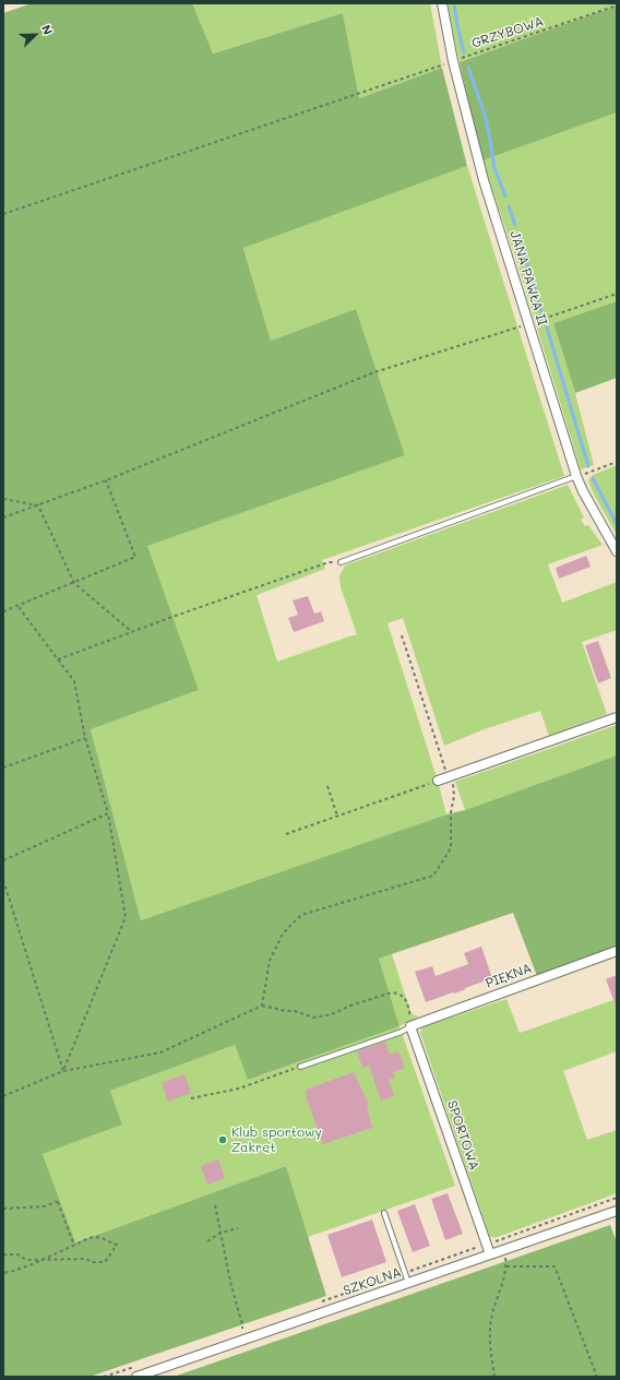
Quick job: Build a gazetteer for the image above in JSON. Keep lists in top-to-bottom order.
{
  "streets": {
    "street": [
      "JANA PAWŁA II",
      "PIĘKNA",
      "SPORTOWA",
      "SZKOLNA"
    ],
    "path": ["GRZYBOWA"]
  },
  "crossings": [
    ["GRZYBOWA", "JANA PAWŁA II"],
    ["PIĘKNA", "SPORTOWA"],
    ["SPORTOWA", "SZKOLNA"]
  ],
  "places": ["Klub sportowy Zakręt"],
  "north": "top right"
}
